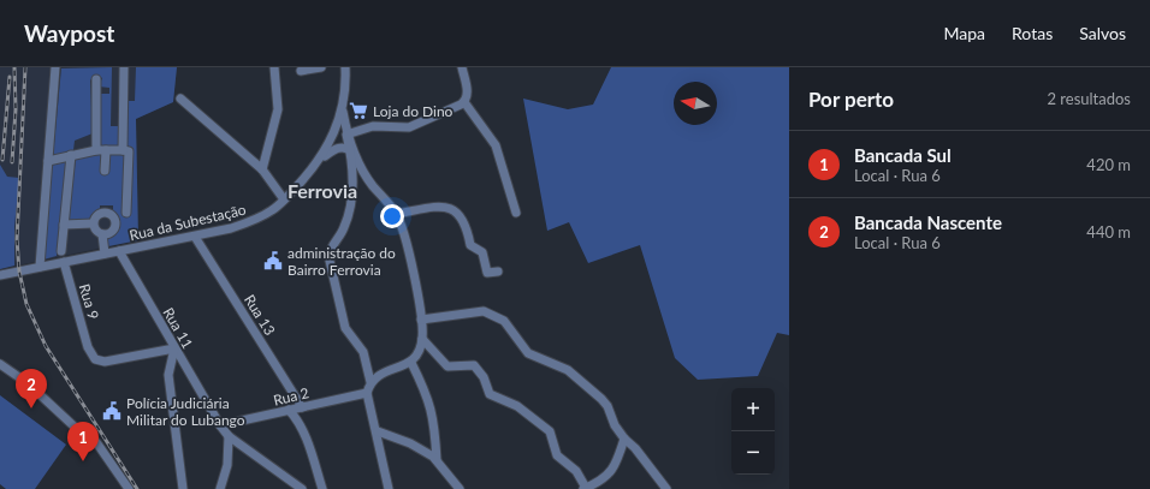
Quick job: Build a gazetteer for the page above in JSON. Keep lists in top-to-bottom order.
{
  "streets": {
    "street": [
      "Rua da Subestação",
      "Rua 9",
      "Rua 13",
      "Rua 11",
      "Rua 2"
    ]
  },
  "crossings": [
    ["Rua da Subestação", "Rua 9"],
    ["Rua da Subestação", "Rua 13"],
    ["Rua da Subestação", "Rua 11"],
    ["Rua 9", "Rua 11"],
    ["Rua 13", "Rua 2"],
    ["Rua 11", "Rua 2"]
  ],
  "districts": ["Ferrovia"],
  "places": {
    "supermarket": ["Loja do Dino"],
    "public building": ["administração do Bairro Ferrovia", "Polícia Judiciária Militar do Lubango"]
  },
  "north": "left",
  "page": {
    "header": "Waypost",
    "nav": ["Mapa", "Rotas", "Salvos"],
    "heading": ["Por perto", "2 resultados"],
    "list": [
      {
        "mark": "1",
        "name": "Bancada Sul",
        "note": "Local · Rua 6",
        "value": "420 m"
      },
      {
        "mark": "2",
        "name": "Bancada Nascente",
        "note": "Local · Rua 6",
        "value": "440 m"
      }
    ],
    "pins": ["2", "1"],
    "map_buttons": ["+", "−"]
  }
}
